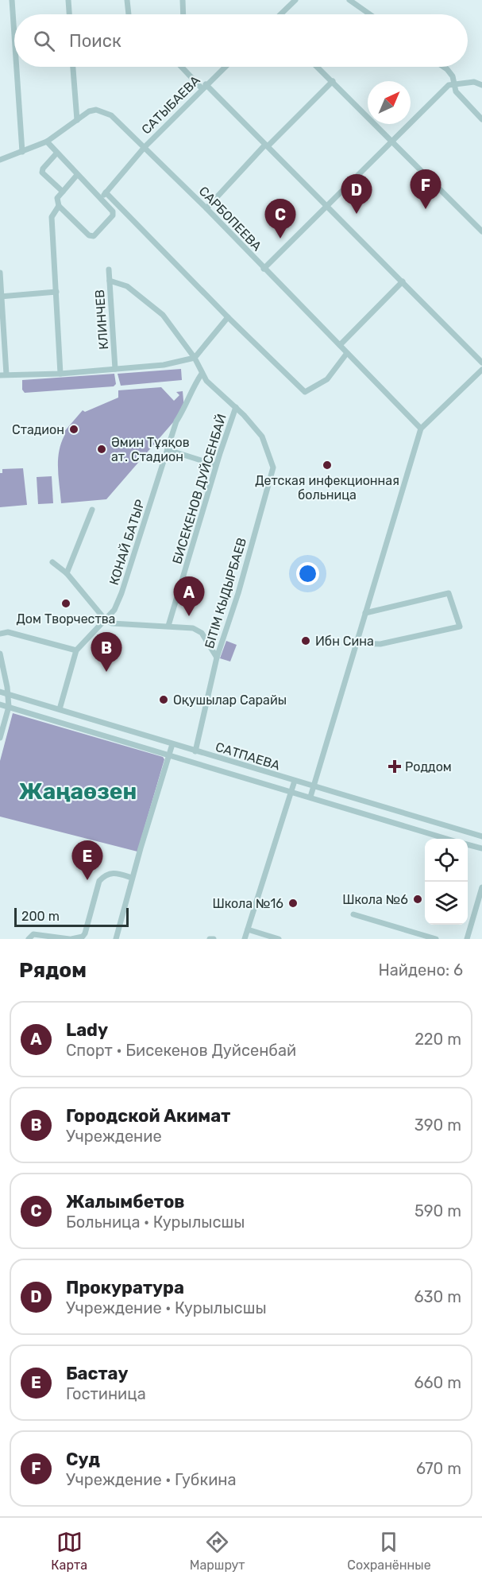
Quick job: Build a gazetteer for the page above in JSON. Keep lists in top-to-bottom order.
{
  "streets": {
    "street": [
      "САТЫБАЕВА",
      "САРБОПЕЕВА",
      "КЛИНЧЕВ",
      "БИСЕКЕНОВ ДУЙСЕНБАЙ",
      "КОНАЙ БАТЫР",
      "БIТIМ КЫДЫРБАЕВ",
      "САТПАЕВА"
    ]
  },
  "crossings": [
    ["САТЫБАЕВА", "САРБОПЕЕВА"],
    ["КЛИНЧЕВ", "БIТIМ КЫДЫРБАЕВ"],
    ["БИСЕКЕНОВ ДУЙСЕНБАЙ", "БIТIМ КЫДЫРБАЕВ"],
    ["КОНАЙ БАТЫР", "БIТIМ КЫДЫРБАЕВ"],
    ["КОНАЙ БАТЫР", "САТПАЕВА"],
    ["БIТIМ КЫДЫРБАЕВ", "САТПАЕВА"]
  ],
  "districts": ["Жаңаөзен"],
  "places": {
    "other": [
      "Стадион",
      "Әмин Тұяқов ат. Стадион",
      "Детская инфекционная больница",
      "Дом Творчества",
      "Ибн Сина",
      "Оқушылар Сарайы",
      "Школа №6",
      "Школа №16"
    ],
    "health": ["Роддом"]
  },
  "scale_bar": "200 m",
  "north": "top right",
  "page": {
    "search": "Поиск",
    "pins": [
      "F",
      "D",
      "C",
      "A",
      "B",
      "E"
    ],
    "scale": "200 m",
    "heading": ["Рядом", "Найдено: 6"],
    "list": [
      {
        "mark": "A",
        "name": "Lady",
        "note": "Спорт · Бисекенов Дуйсенбай",
        "value": "220 m"
      },
      {
        "mark": "B",
        "name": "Городской Акимат",
        "note": "Учреждение",
        "value": "390 m"
      },
      {
        "mark": "C",
        "name": "Жалымбетов",
        "note": "Больница · Курылысшы",
        "value": "590 m"
      },
      {
        "mark": "D",
        "name": "Прокуратура",
        "note": "Учреждение · Курылысшы",
        "value": "630 m"
      },
      {
        "mark": "E",
        "name": "Бастау",
        "note": "Гостиница",
        "value": "660 m"
      },
      {
        "mark": "F",
        "name": "Суд",
        "note": "Учреждение · Губкина",
        "value": "670 m"
      }
    ],
    "nav": ["Карта", "Маршрут", "Сохранённые"]
  }
}
